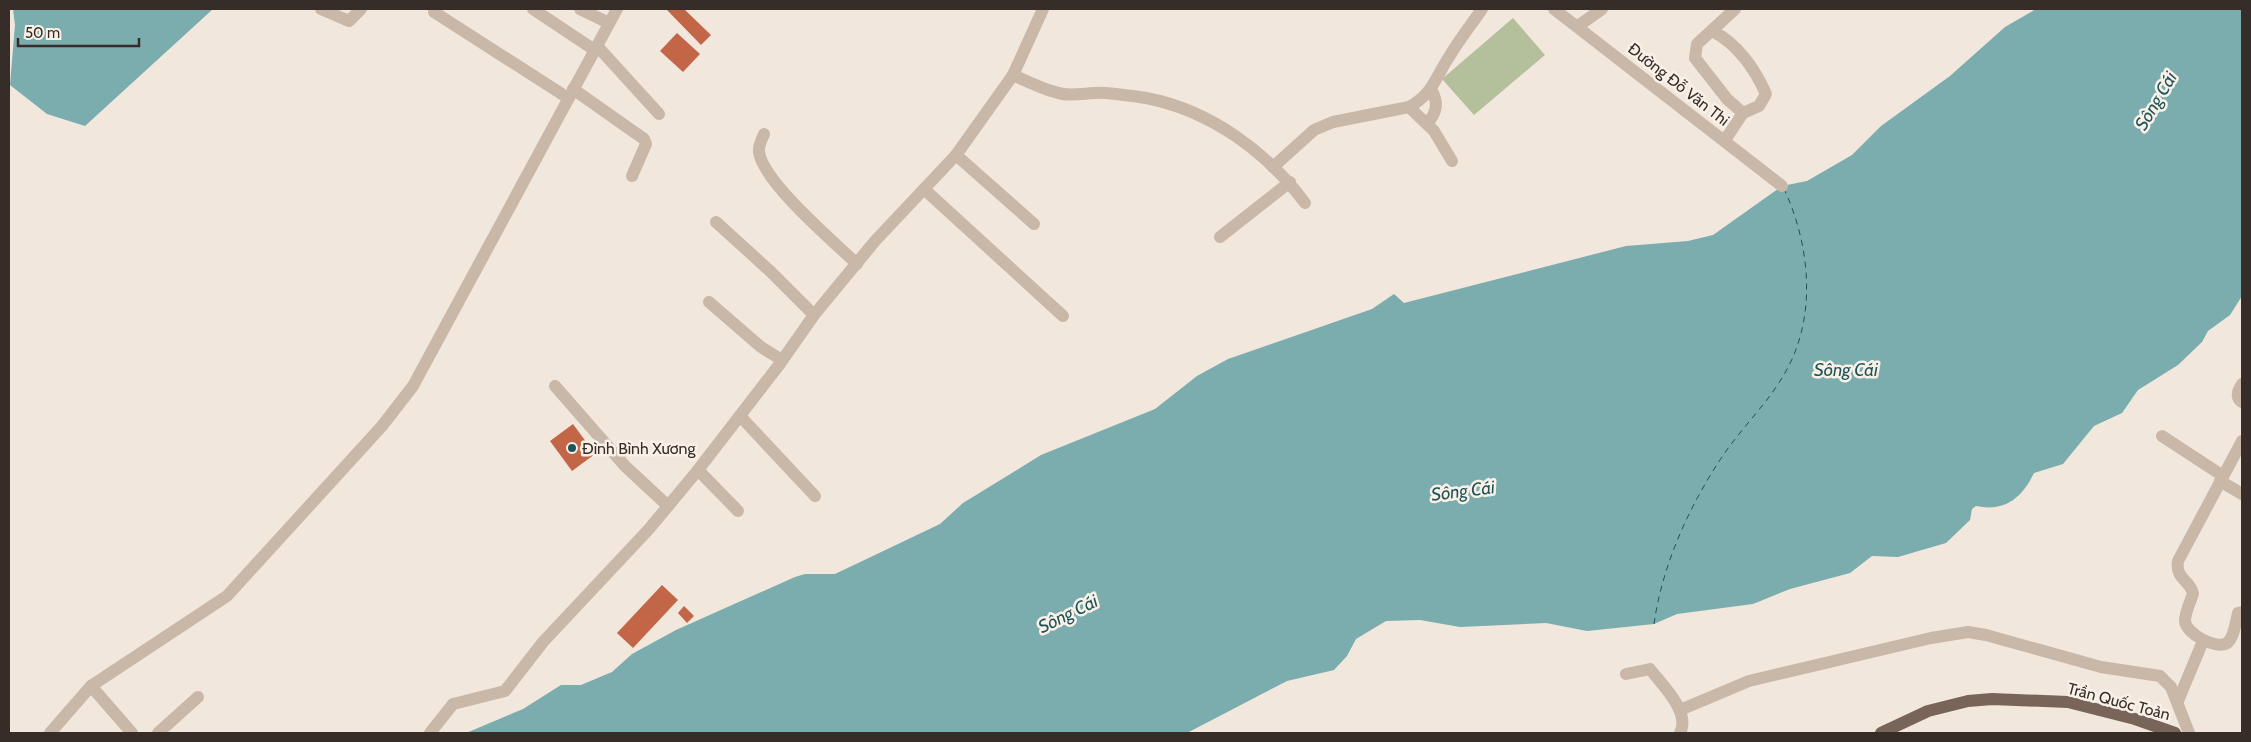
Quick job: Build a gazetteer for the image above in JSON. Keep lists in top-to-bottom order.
{
  "streets": {
    "main road": ["Trần Quốc Toản"],
    "street": ["Đường Đỗ Văn Thi"]
  },
  "water": ["Sông Cái"],
  "places": ["Đình Bình Xương"],
  "scale_bar": "50 m"
}
